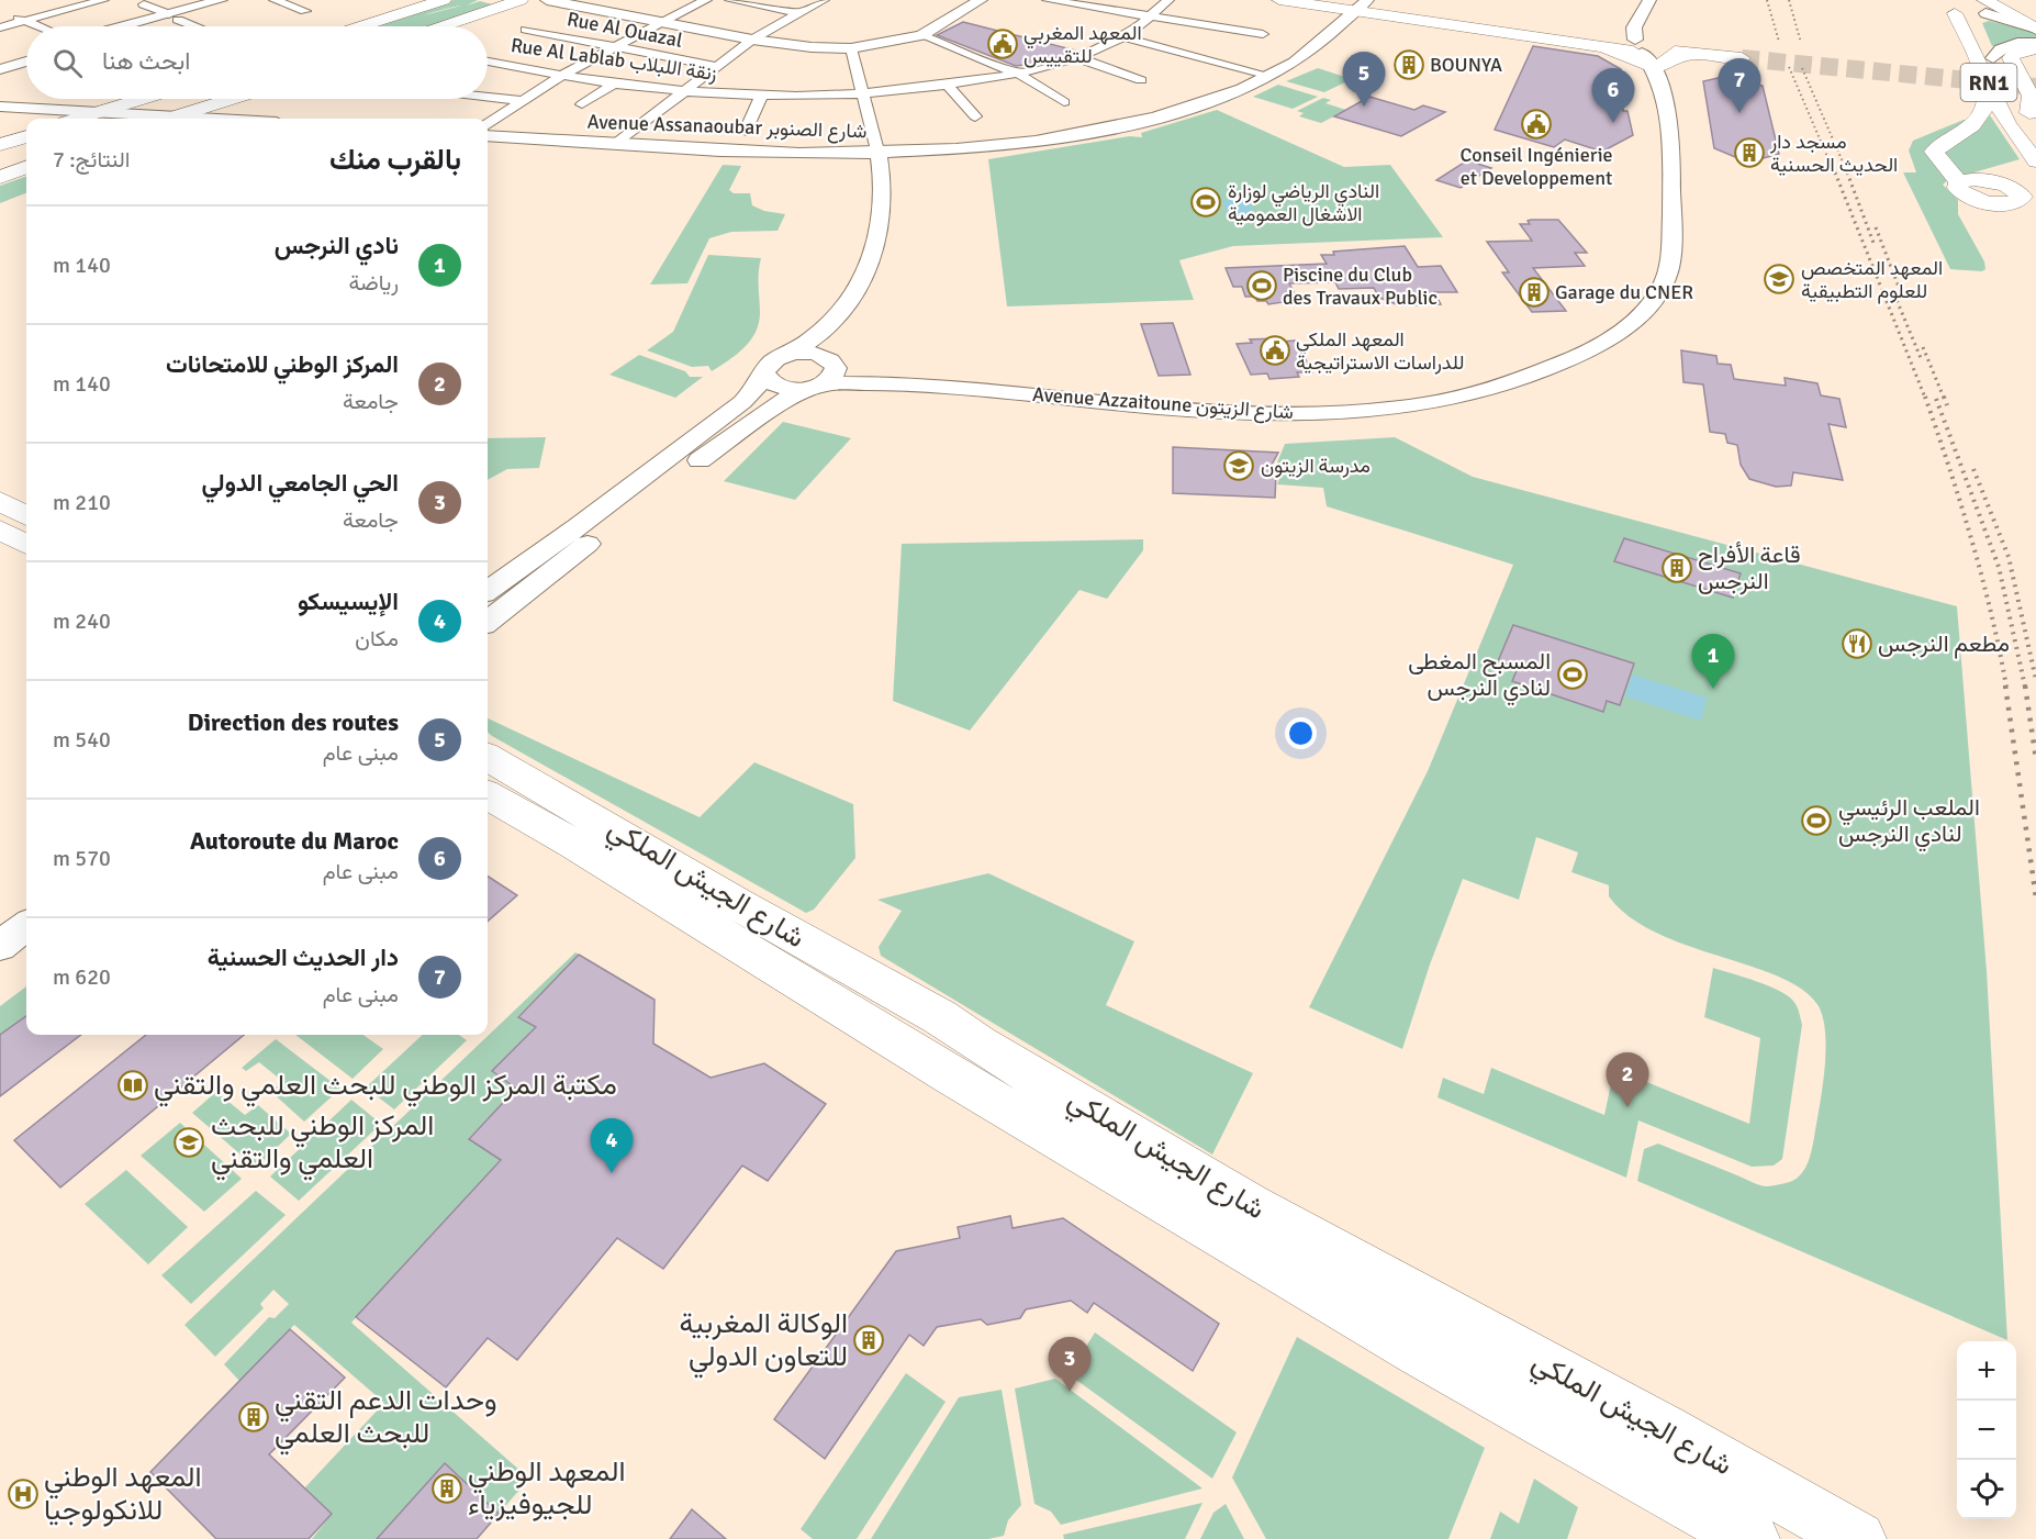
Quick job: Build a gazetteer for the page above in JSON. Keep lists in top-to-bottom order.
{
  "streets": {
    "main road": ["RN1", "شارع الجيش الملكي"],
    "street": [
      "Rue Al Ouazal",
      "Rue Al Lablab زنقة اللبلاب",
      "Avenue Assanaoubar شارع الصنوبر",
      "Avenue Azzaitoune شارع الزيتون"
    ]
  },
  "places": {
    "public building": ["المعهد المغربي للتقييس", "Conseil Ingénierie et Developpement", "المعهد الملكي للدراسات الاستراتيجية"],
    "building": [
      "BOUNYA",
      "مسجد دار الحديث الحسنية",
      "Garage du CNER",
      "قاعة الأفراح النرجس",
      "الوكالة المغربية للتعاون الدولي",
      "وحدات الدعم التقني للبحث العلمي",
      "المعهد الوطني للجيوفيزياء"
    ],
    "sports": [
      "النادي الرياضي لوزارة الاشغال العمومية",
      "Piscine du Club des Travaux Public",
      "المسبح المغطى لنادي النرجس",
      "الملعب الرئيسي لنادي النرجس"
    ],
    "school or university": ["المعهد المتخصص للعلوم التطبيقية", "مدرسة الزيتون", "المركز الوطني للبحث العلمي والتقني"],
    "restaurant": ["مطعم النرجس"],
    "library": ["مكتبة المركز الوطني للبحث العلمي والتقني"],
    "hospital": ["المعهد الوطني للانكولوجيا"]
  },
  "page": {
    "search": "ابحث هنا",
    "pins": [
      "5",
      "7",
      "6",
      "1",
      "2",
      "4",
      "3"
    ],
    "heading": ["بالقرب منك", "النتائج: 7"],
    "list": [
      {
        "mark": "1",
        "name": "نادي النرجس",
        "note": "رياضة",
        "value": "140 m"
      },
      {
        "mark": "2",
        "name": "المركز الوطني للامتحانات",
        "note": "جامعة",
        "value": "140 m"
      },
      {
        "mark": "3",
        "name": "الحي الجامعي الدولي",
        "note": "جامعة",
        "value": "210 m"
      },
      {
        "mark": "4",
        "name": "اﻹيسيسكو",
        "note": "مكان",
        "value": "240 m"
      },
      {
        "mark": "5",
        "name": "Direction des routes",
        "note": "مبنى عام",
        "value": "540 m"
      },
      {
        "mark": "6",
        "name": "Autoroute du Maroc",
        "note": "مبنى عام",
        "value": "570 m"
      },
      {
        "mark": "7",
        "name": "دار الحديث الحسنية",
        "note": "مبنى عام",
        "value": "620 m"
      }
    ],
    "map_buttons": ["+", "−"]
  }
}
